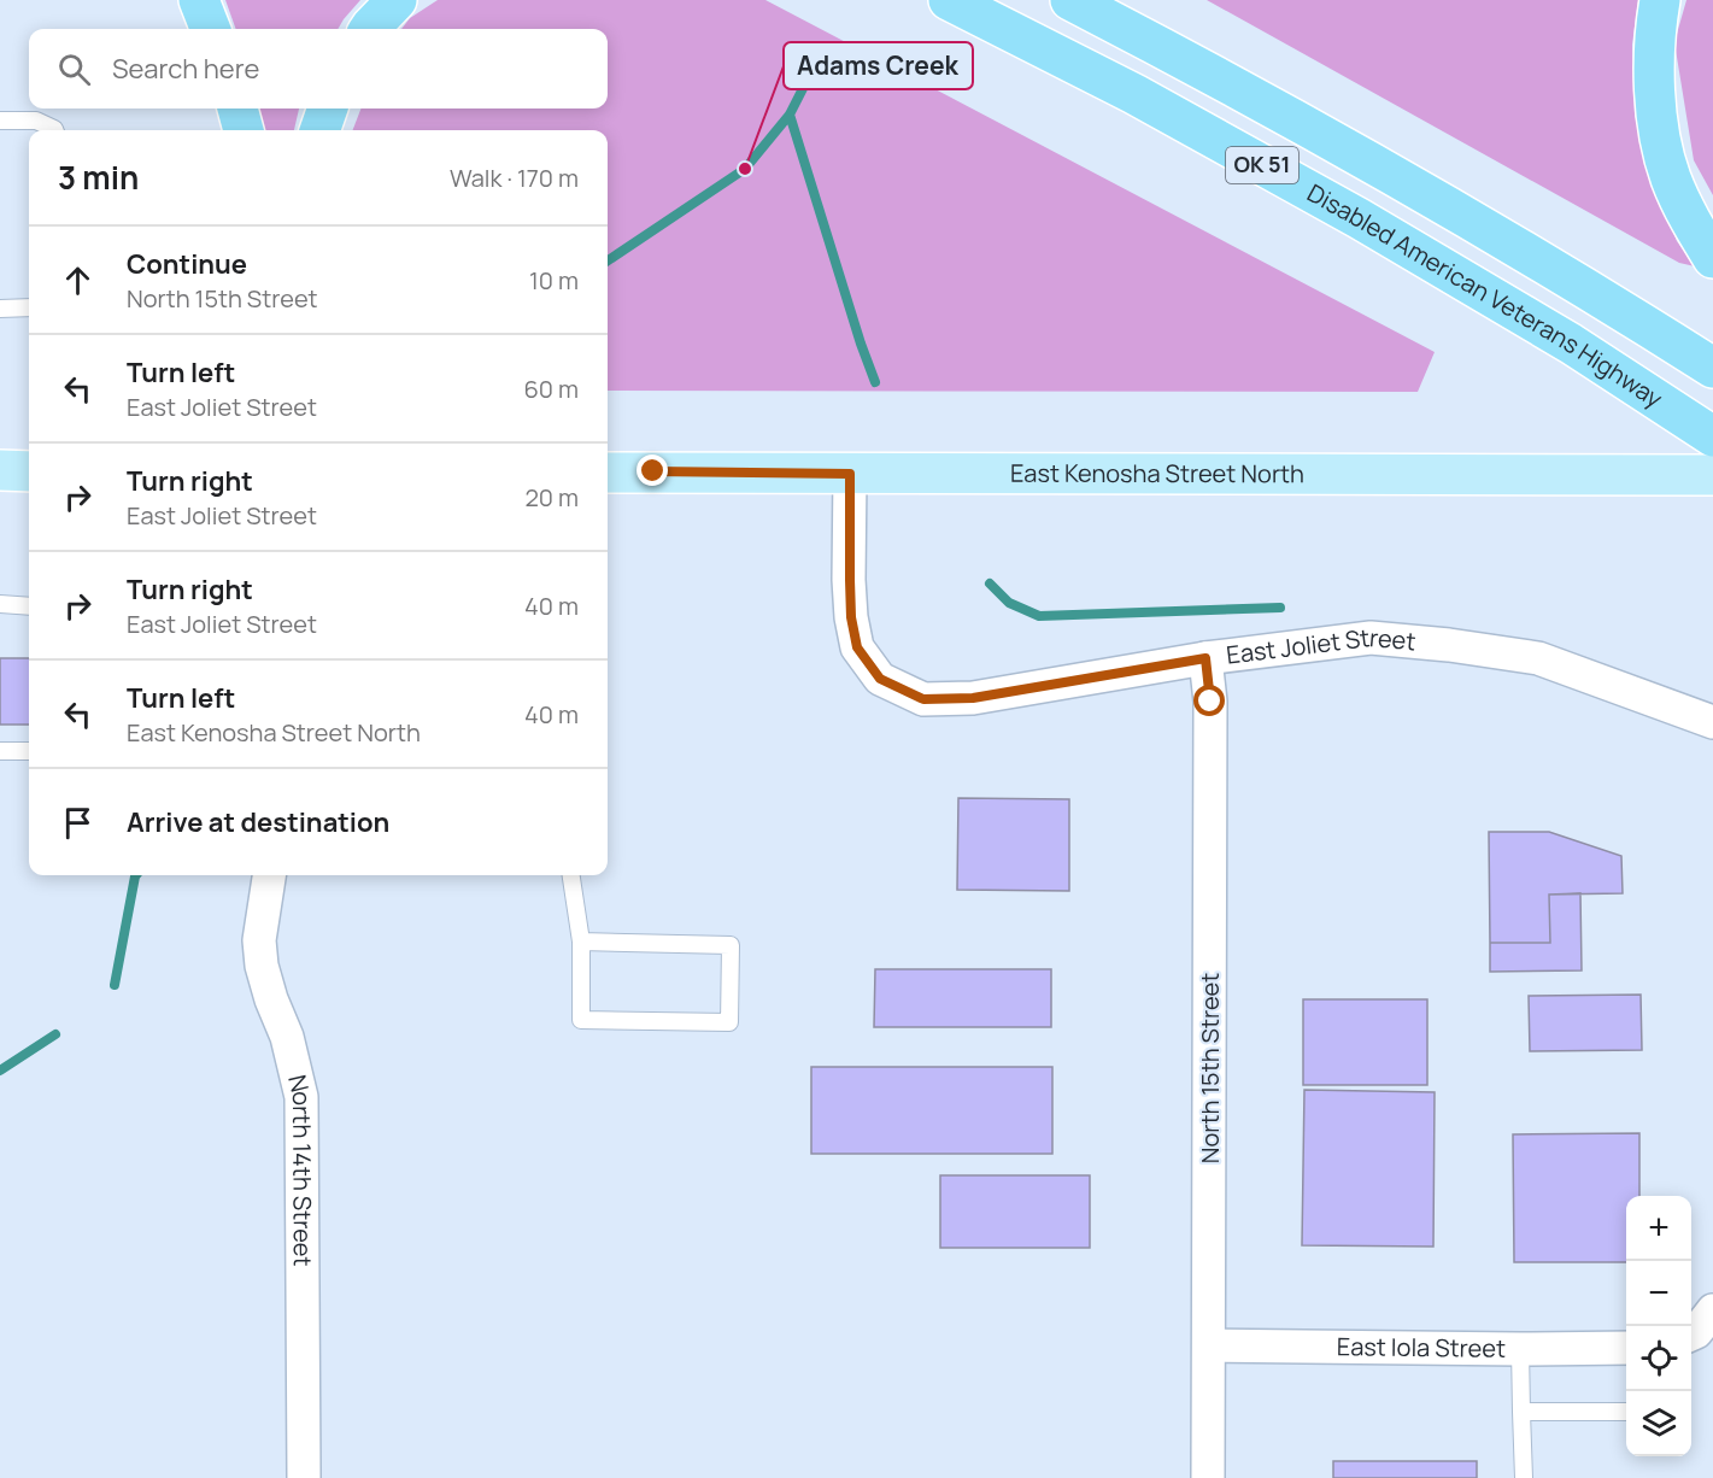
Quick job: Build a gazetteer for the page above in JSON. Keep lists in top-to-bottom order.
{
  "streets": {
    "highway": ["OK 51", "Disabled American Veterans Highway"],
    "main road": ["East Kenosha Street North"],
    "street": [
      "East Joliet Street",
      "North 15th Street",
      "North 14th Street",
      "East Iola Street"
    ]
  },
  "crossings": [
    ["East Kenosha Street North", "East Joliet Street"],
    ["East Joliet Street", "North 15th Street"],
    ["North 15th Street", "East Iola Street"]
  ],
  "places": ["Adams Creek"],
  "page": {
    "search": "Search here",
    "heading": ["3 min", "Walk · 170 m"],
    "list": [
      ["Continue", "North 15th Street", "10 m"],
      ["Turn left", "East Joliet Street", "60 m"],
      ["Turn right", "East Joliet Street", "20 m"],
      ["Turn right", "East Joliet Street", "40 m"],
      ["Turn left", "East Kenosha Street North", "40 m"],
      "Arrive at destination"
    ],
    "map_buttons": ["+", "−"]
  }
}
